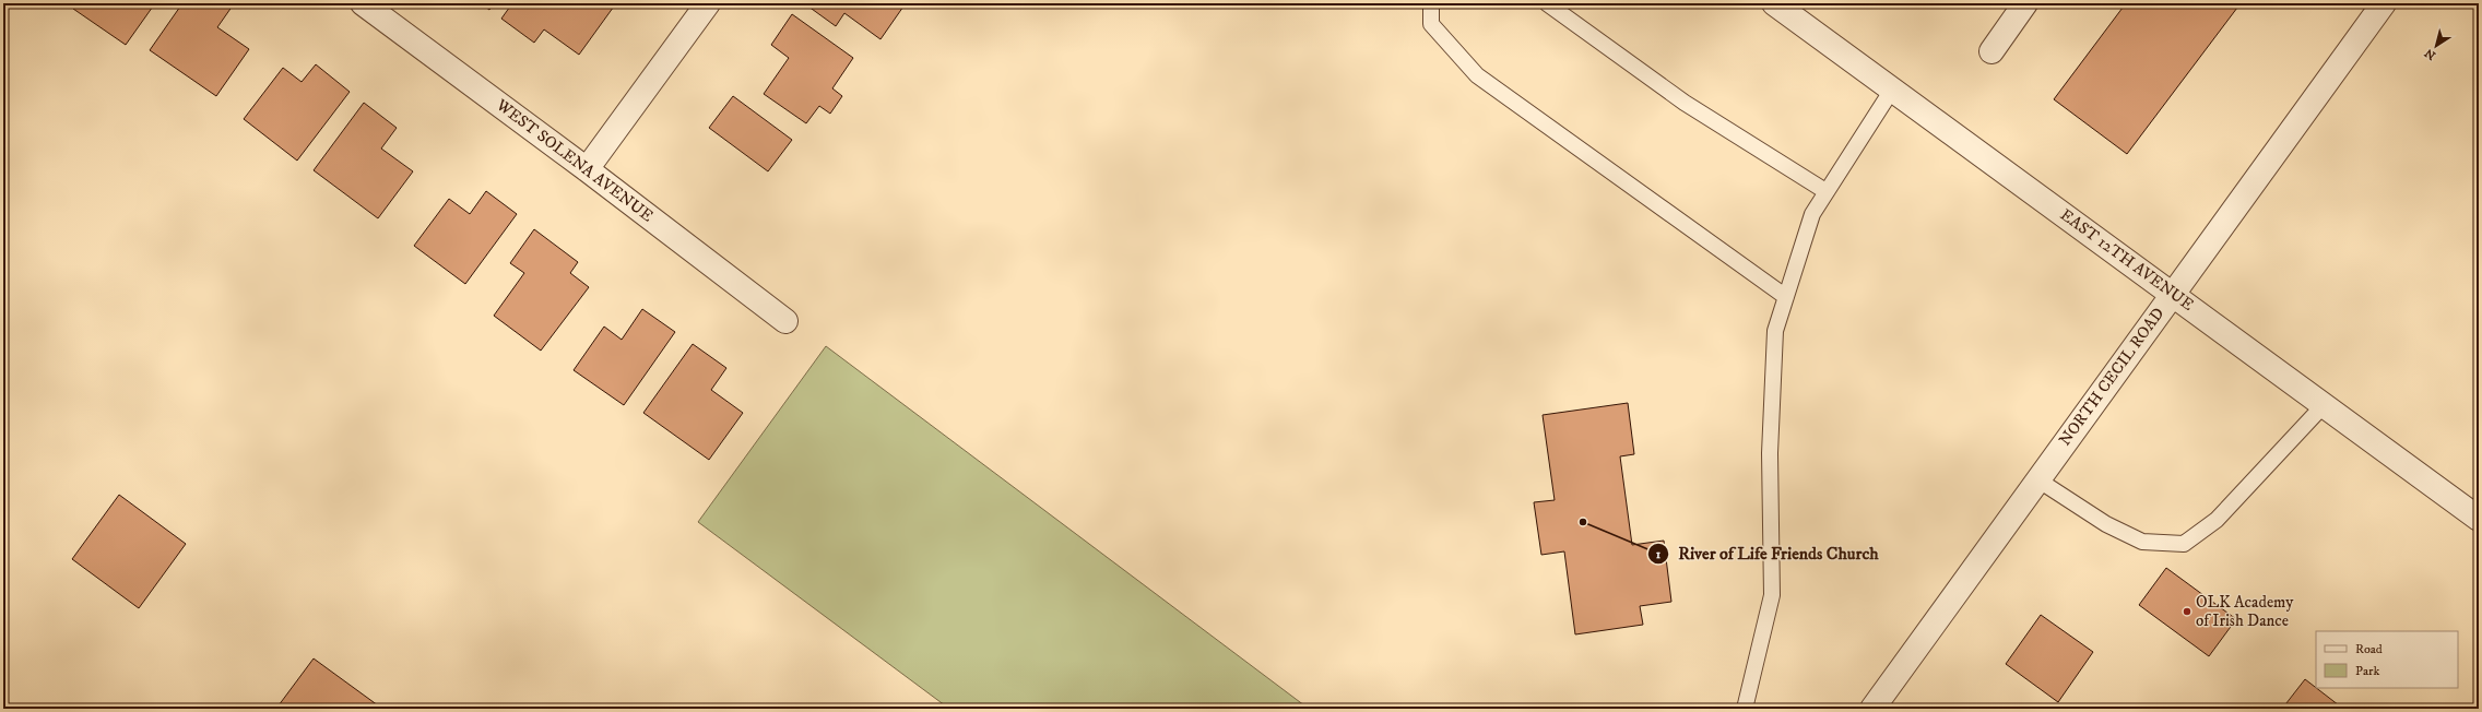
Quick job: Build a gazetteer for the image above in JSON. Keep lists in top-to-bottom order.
{
  "streets": {
    "street": ["WEST SOLENA AVENUE", "EAST 12TH AVENUE", "NORTH CECIL ROAD"]
  },
  "crossings": [
    ["EAST 12TH AVENUE", "NORTH CECIL ROAD"]
  ],
  "places": ["River of Life Friends Church", "OLK Academy of Irish Dance"],
  "legend": ["Road", "Park"],
  "north": "bottom left"
}
